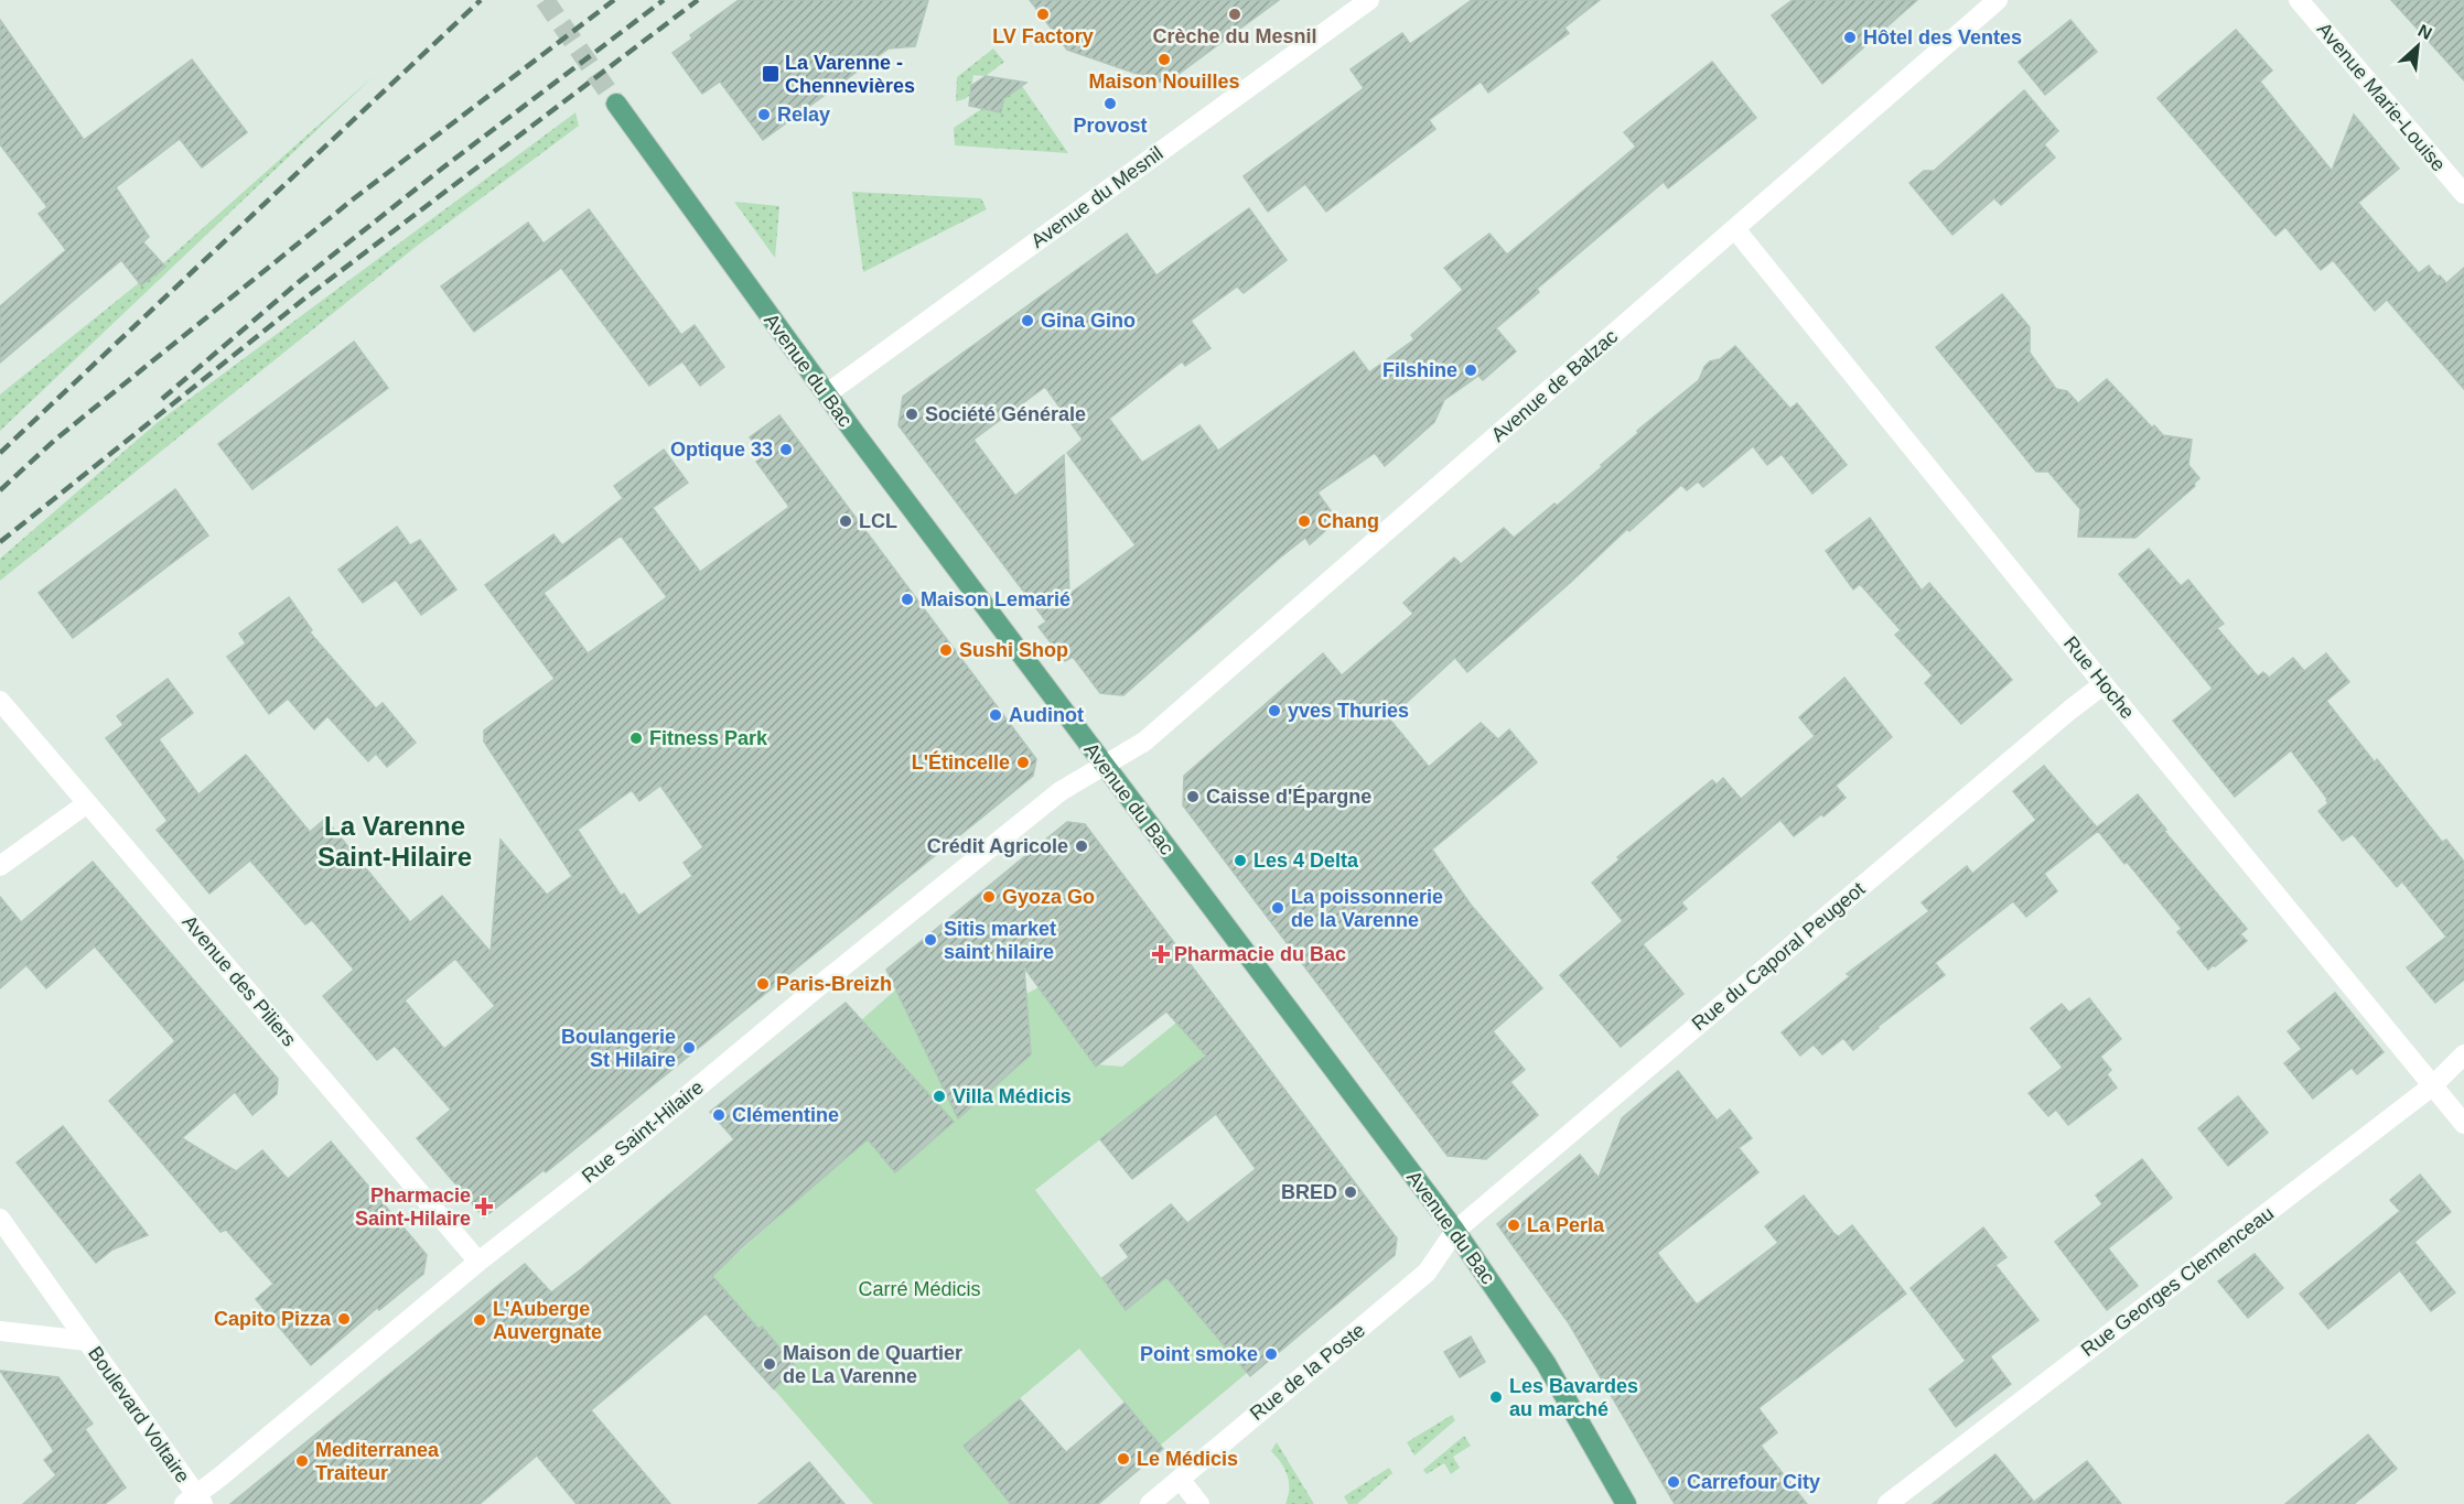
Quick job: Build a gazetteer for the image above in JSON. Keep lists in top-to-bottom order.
{
  "streets": {
    "main road": ["Avenue du Bac"],
    "street": [
      "Avenue Marie-Louise",
      "Avenue du Mesnil",
      "Avenue de Balzac",
      "Rue Hoche",
      "Rue du Caporal Peugeot",
      "Avenue des Piliers",
      "Rue Saint-Hilaire",
      "Rue Georges Clemenceau",
      "Rue de la Poste",
      "Boulevard Voltaire"
    ]
  },
  "crossings": [
    ["Avenue du Mesnil", "Avenue du Bac"],
    ["Avenue du Bac", "Avenue de Balzac"],
    ["Avenue du Bac", "Rue du Caporal Peugeot"],
    ["Avenue du Bac", "Rue Saint-Hilaire"],
    ["Avenue du Bac", "Rue de la Poste"],
    ["Avenue de Balzac", "Rue Hoche"],
    ["Avenue de Balzac", "Rue Saint-Hilaire"],
    ["Rue Hoche", "Rue du Caporal Peugeot"],
    ["Rue Hoche", "Rue Georges Clemenceau"],
    ["Rue du Caporal Peugeot", "Rue de la Poste"],
    ["Avenue des Piliers", "Rue Saint-Hilaire"],
    ["Rue Saint-Hilaire", "Boulevard Voltaire"]
  ],
  "districts": ["La Varenne Saint-Hilaire"],
  "parks": ["Carré Médicis"],
  "places": {
    "other": [
      "LV Factory",
      "Crèche du Mesnil",
      "Hôtel des Ventes",
      "Maison Nouilles",
      "Provost",
      "Relay",
      "Gina Gino",
      "Filshine",
      "Société Générale",
      "Optique 33",
      "LCL",
      "Chang",
      "Maison Lemarié",
      "Sushi Shop",
      "yves Thuries",
      "Audinot",
      "Fitness Park",
      "L'Étincelle",
      "Caisse d'Épargne",
      "Crédit Agricole",
      "Les 4 Delta",
      "Gyoza Go",
      "La poissonnerie de la Varenne",
      "Sitis market saint hilaire",
      "Paris-Breizh",
      "Boulangerie St Hilaire",
      "Villa Médicis",
      "Clémentine",
      "BRED",
      "La Perla",
      "Capito Pizza",
      "L'Auberge Auvergnate",
      "Point smoke",
      "Maison de Quartier de La Varenne",
      "Les Bavardes au marché",
      "Le Médicis",
      "Mediterranea Traiteur",
      "Carrefour City"
    ],
    "transit": ["La Varenne - Chennevières"],
    "health": ["Pharmacie du Bac", "Pharmacie Saint-Hilaire"]
  },
  "north": "top right"
}
